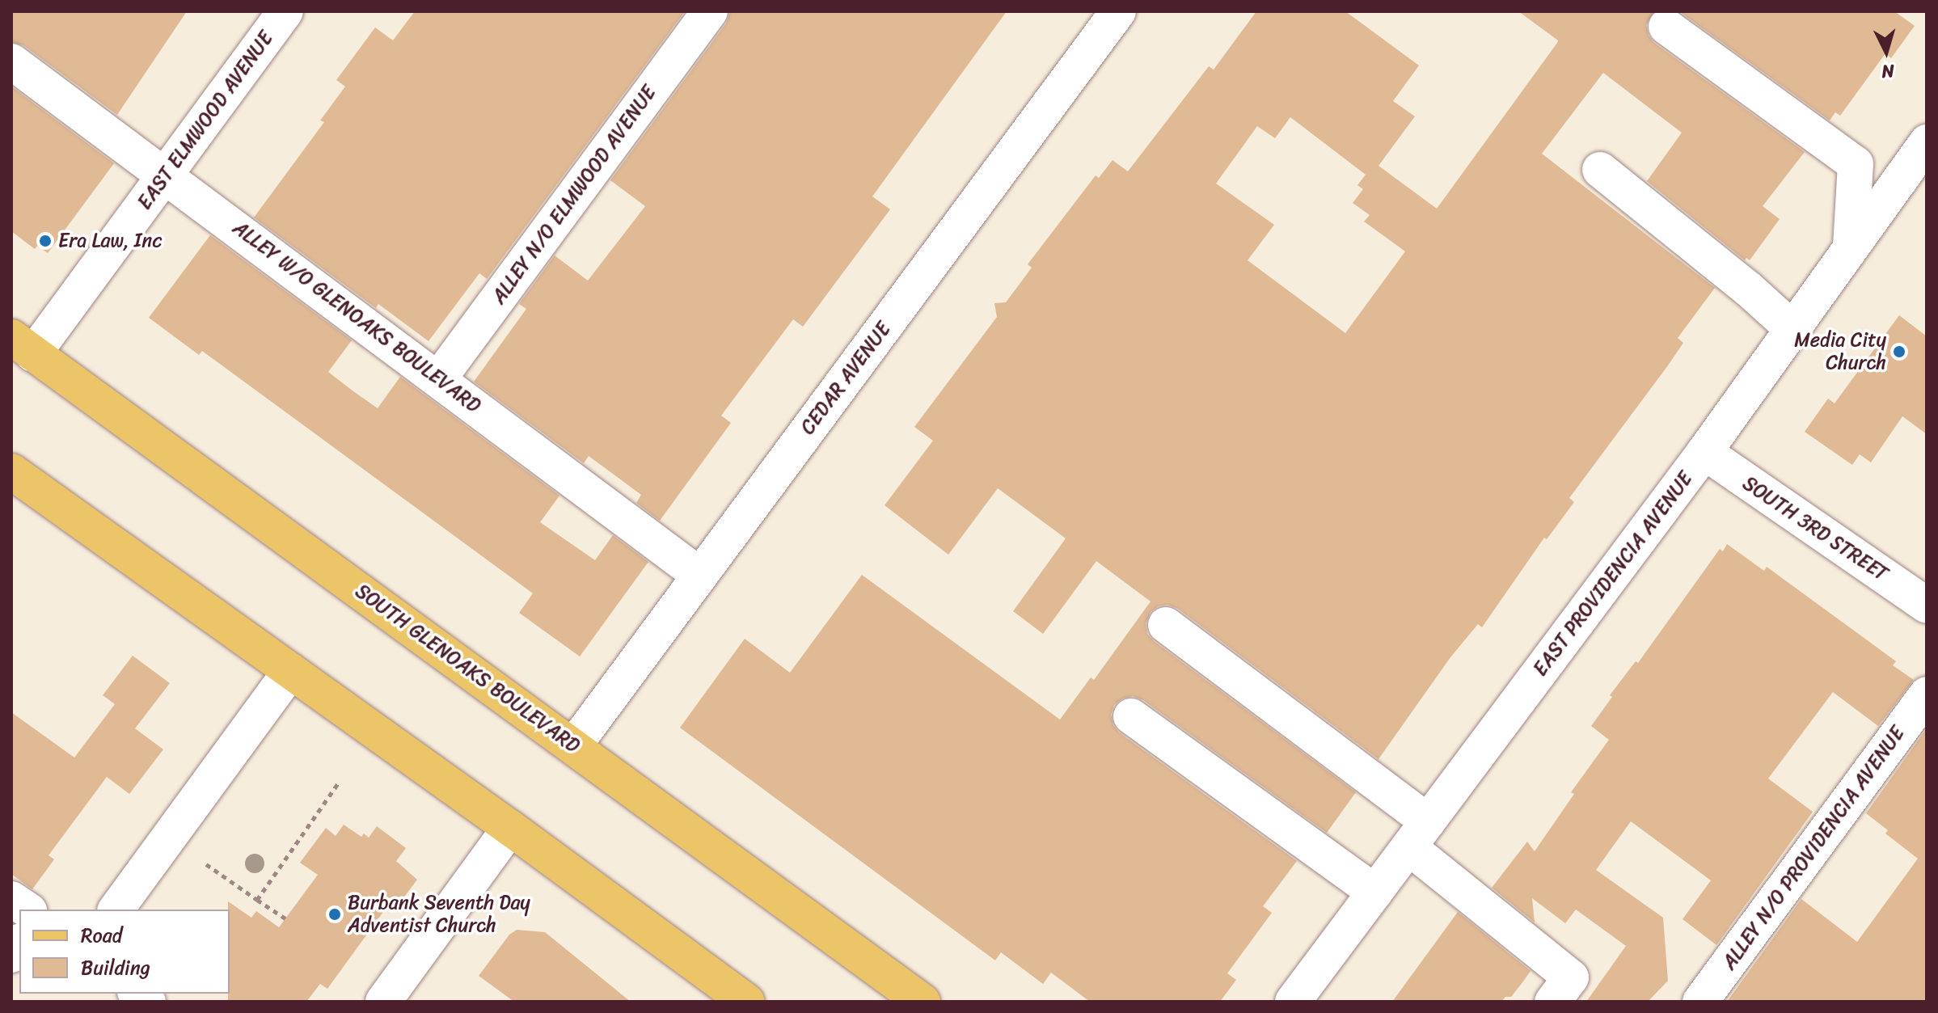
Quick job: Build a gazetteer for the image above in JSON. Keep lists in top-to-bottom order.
{
  "streets": {
    "main road": ["SOUTH GLENOAKS BOULEVARD"],
    "street": [
      "EAST ELMWOOD AVENUE",
      "ALLEY N/O ELMWOOD AVENUE",
      "ALLEY W/O GLENOAKS BOULEVARD",
      "CEDAR AVENUE",
      "SOUTH 3RD STREET",
      "EAST PROVIDENCIA AVENUE",
      "ALLEY N/O PROVIDENCIA AVENUE"
    ]
  },
  "crossings": [
    ["EAST ELMWOOD AVENUE", "ALLEY W/O GLENOAKS BOULEVARD"],
    ["EAST ELMWOOD AVENUE", "SOUTH GLENOAKS BOULEVARD"],
    ["ALLEY N/O ELMWOOD AVENUE", "ALLEY W/O GLENOAKS BOULEVARD"],
    ["ALLEY W/O GLENOAKS BOULEVARD", "CEDAR AVENUE"],
    ["CEDAR AVENUE", "SOUTH GLENOAKS BOULEVARD"],
    ["SOUTH 3RD STREET", "EAST PROVIDENCIA AVENUE"]
  ],
  "places": ["Era Law, Inc", "Media City Church", "Burbank Seventh Day Adventist Church"],
  "legend": ["Road", "Building"],
  "north": "bottom"
}
